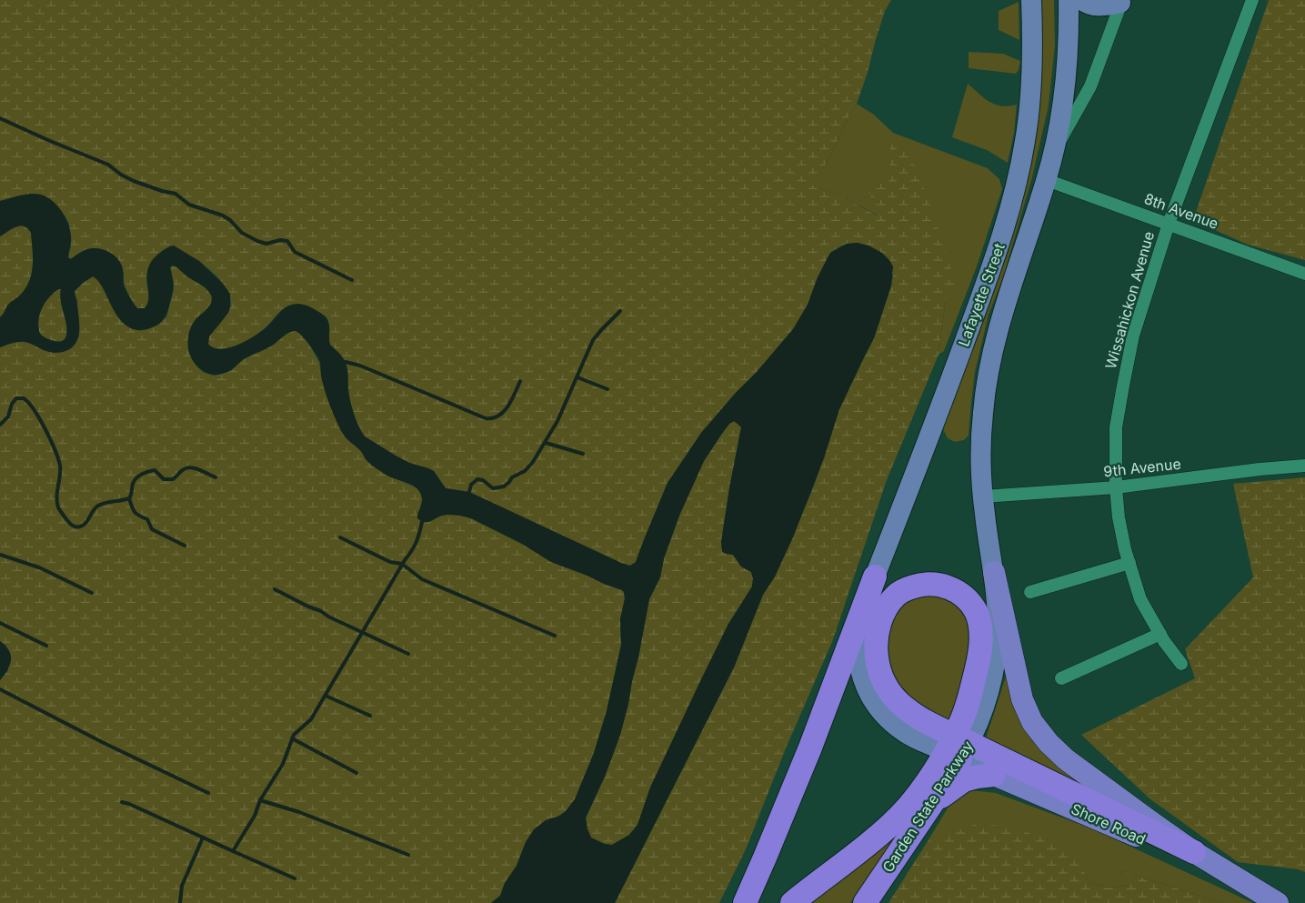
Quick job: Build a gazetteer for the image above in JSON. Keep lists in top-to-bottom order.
{
  "streets": {
    "highway": ["Garden State Parkway", "Shore Road"],
    "main road": ["Lafayette Street"],
    "street": ["8th Avenue", "Wissahickon Avenue", "9th Avenue"]
  },
  "crossings": [
    ["8th Avenue", "Lafayette Street"],
    ["8th Avenue", "Wissahickon Avenue"],
    ["Lafayette Street", "9th Avenue"],
    ["Lafayette Street", "Garden State Parkway"],
    ["Lafayette Street", "Shore Road"],
    ["Wissahickon Avenue", "9th Avenue"],
    ["Garden State Parkway", "Shore Road"]
  ]
}
